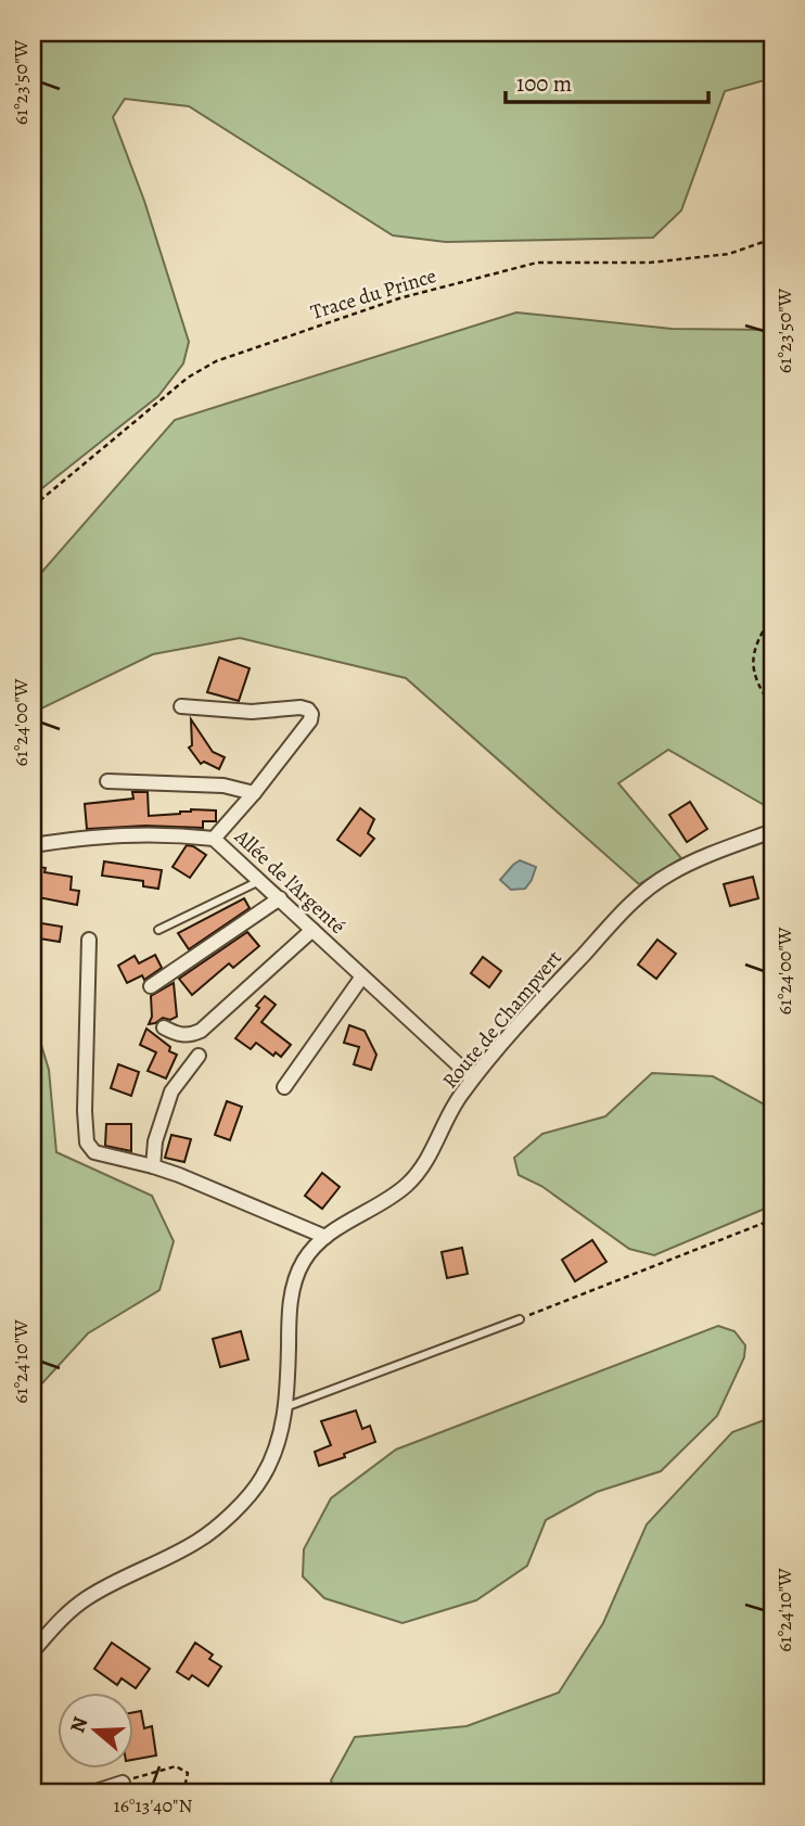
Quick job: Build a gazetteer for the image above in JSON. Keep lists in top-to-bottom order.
{
  "streets": {
    "street": ["Allée de l'Argenté", "Route de Champvert"],
    "path": ["Trace du Prince"]
  },
  "crossings": [
    ["Allée de l'Argenté", "Route de Champvert"]
  ],
  "scale_bar": "100 m",
  "north": "left",
  "coordinates": [
    "61°23'50\"W",
    "61°24'00\"W",
    "61°24'10\"W",
    "16°13'40\"N"
  ]
}
